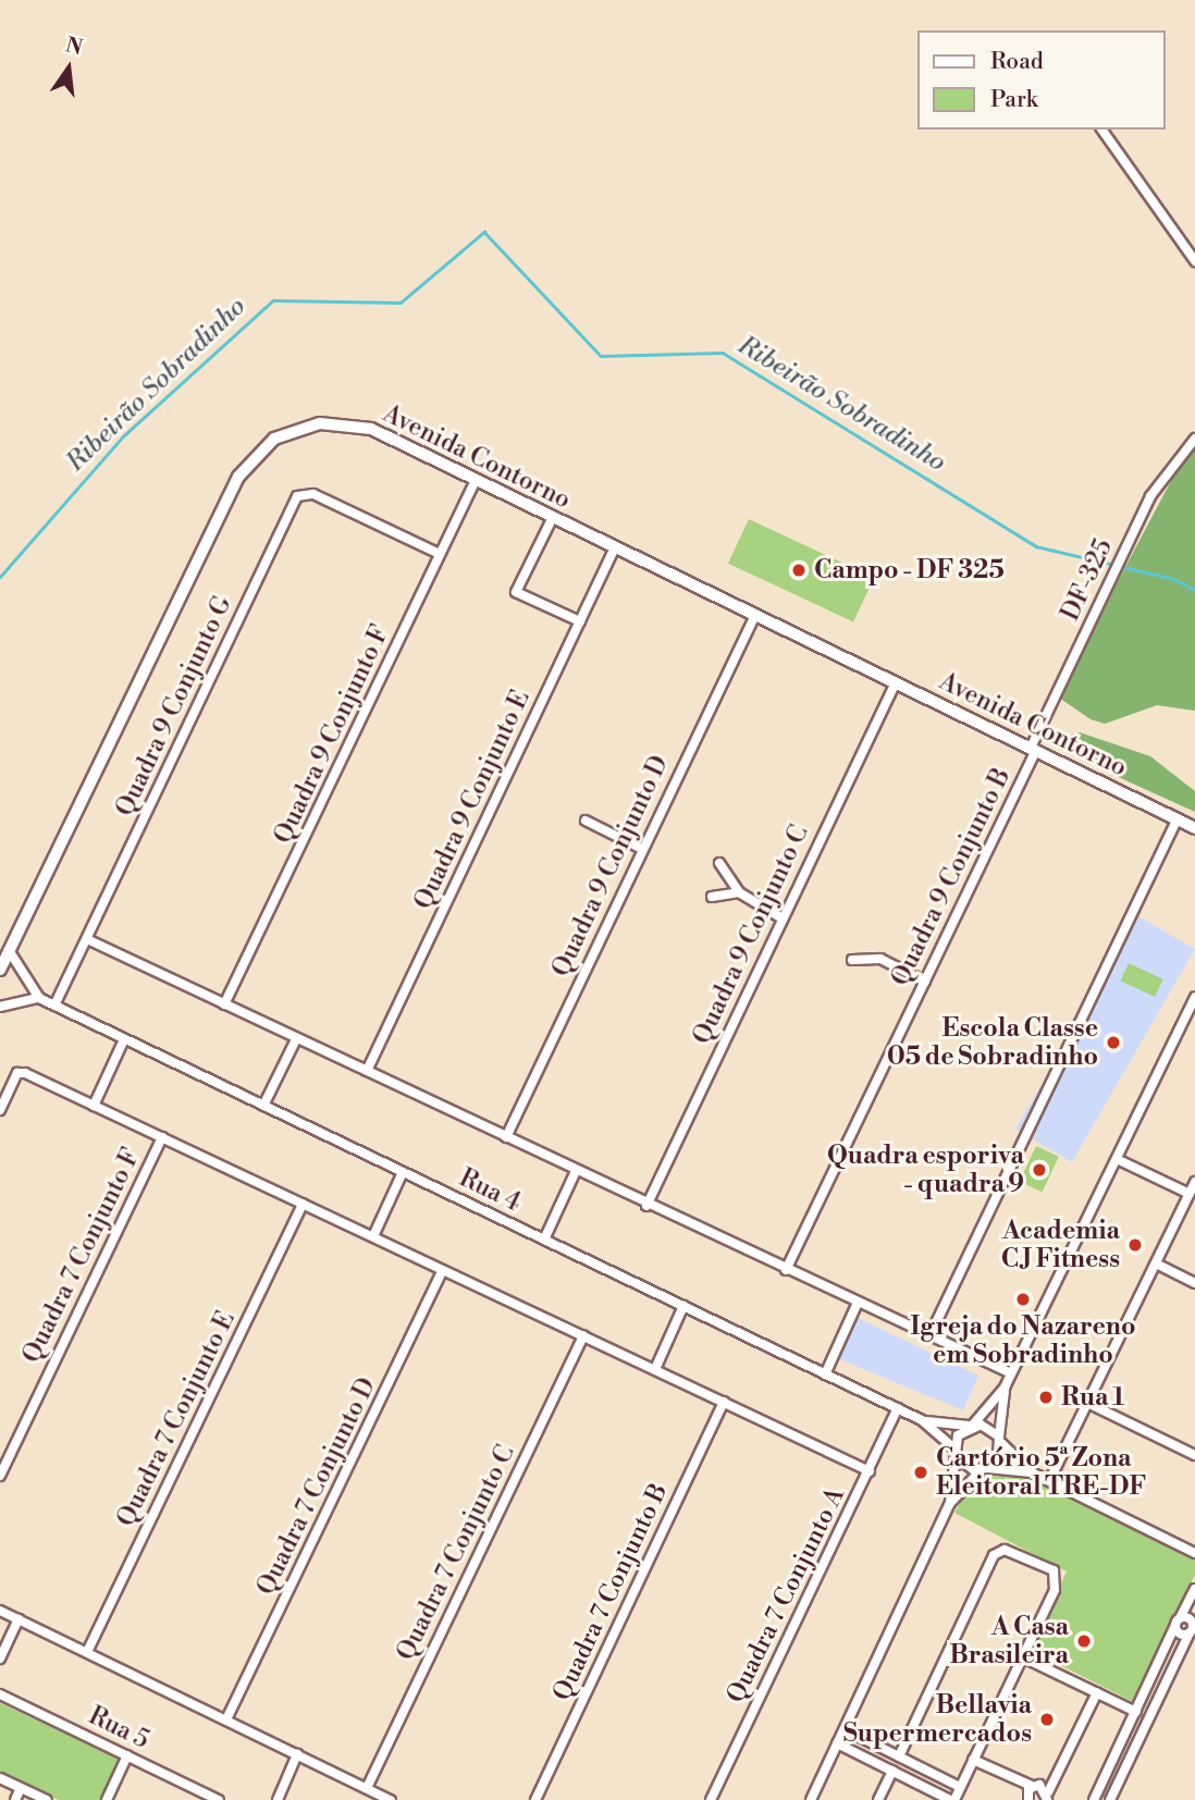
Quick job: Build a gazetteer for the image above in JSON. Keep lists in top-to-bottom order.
{
  "streets": {
    "main road": ["Avenida Contorno"],
    "street": [
      "DF-325",
      "Quadra 9 Conjunto G",
      "Quadra 9 Conjunto F",
      "Quadra 9 Conjunto E",
      "Quadra 9 Conjunto D",
      "Quadra 9 Conjunto B",
      "Quadra 9 Conjunto C",
      "Rua 4",
      "Quadra 7 Conjunto F",
      "Quadra 7 Conjunto E",
      "Quadra 7 Conjunto D",
      "Quadra 7 Conjunto C",
      "Quadra 7 Conjunto B",
      "Quadra 7 Conjunto A",
      "Rua 5"
    ]
  },
  "crossings": [
    ["Avenida Contorno", "DF-325"],
    ["Avenida Contorno", "Quadra 9 Conjunto F"],
    ["Avenida Contorno", "Quadra 9 Conjunto E"],
    ["Avenida Contorno", "Quadra 9 Conjunto D"],
    ["Avenida Contorno", "Quadra 9 Conjunto B"],
    ["Avenida Contorno", "Quadra 9 Conjunto C"],
    ["DF-325", "Quadra 9 Conjunto B"],
    ["Quadra 9 Conjunto G", "Quadra 9 Conjunto F"],
    ["Quadra 9 Conjunto G", "Rua 4"],
    ["Rua 4", "Quadra 7 Conjunto A"]
  ],
  "water": ["Ribeirão Sobradinho"],
  "places": [
    "Campo - DF 325",
    "Escola Classe 05 de Sobradinho",
    "Quadra esporiva - quadra 9",
    "Academia CJ Fitness",
    "Igreja do Nazareno em Sobradinho",
    "Rua 1",
    "Cartório 5ª Zona Eleitoral TRE-DF",
    "A Casa Brasileira",
    "Bellavia Supermercados"
  ],
  "legend": ["Road", "Park"],
  "north": "top"
}
